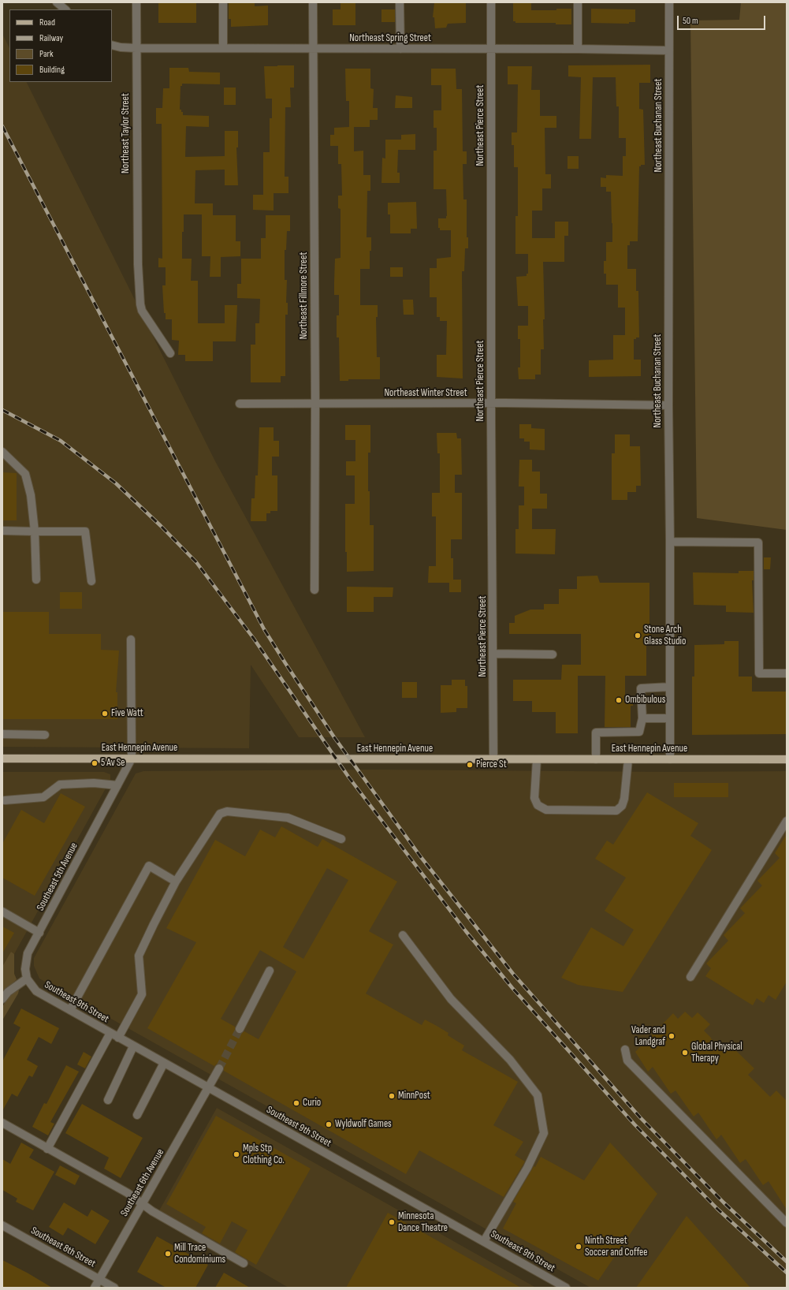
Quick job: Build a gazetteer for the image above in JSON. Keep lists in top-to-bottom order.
{
  "streets": {
    "main road": ["East Hennepin Avenue"],
    "street": [
      "Northeast Spring Street",
      "Northeast Pierce Street",
      "Northeast Buchanan Street",
      "Northeast Taylor Street",
      "Northeast Fillmore Street",
      "Northeast Winter Street",
      "Southeast 5th Avenue",
      "Southeast 9th Street",
      "Southeast 6th Avenue",
      "Southeast 8th Street"
    ]
  },
  "crossings": [
    ["Northeast Spring Street", "Northeast Pierce Street"],
    ["Northeast Spring Street", "Northeast Buchanan Street"],
    ["Northeast Spring Street", "Northeast Taylor Street"],
    ["Northeast Spring Street", "Northeast Fillmore Street"],
    ["Northeast Pierce Street", "Northeast Winter Street"],
    ["Northeast Pierce Street", "East Hennepin Avenue"],
    ["Northeast Buchanan Street", "Northeast Winter Street"],
    ["Northeast Buchanan Street", "East Hennepin Avenue"],
    ["Northeast Fillmore Street", "Northeast Winter Street"],
    ["East Hennepin Avenue", "Southeast 5th Avenue"],
    ["Southeast 5th Avenue", "Southeast 9th Street"],
    ["Southeast 9th Street", "Southeast 6th Avenue"],
    ["Southeast 6th Avenue", "Southeast 8th Street"]
  ],
  "places": [
    "Stone Arch Glass Studio",
    "Ombibulous",
    "Five Watt",
    "5 Av Se",
    "Pierce St",
    "Vader and Landgraf",
    "Global Physical Therapy",
    "MinnPost",
    "Curio",
    "Wyldwolf Games",
    "Mpls Stp Clothing Co.",
    "Minnesota Dance Theatre",
    "Ninth Street Soccer and Coffee",
    "Mill Trace Condominiums"
  ],
  "legend": [
    "Road",
    "Railway",
    "Park",
    "Building"
  ],
  "scale_bar": "50 m"
}
